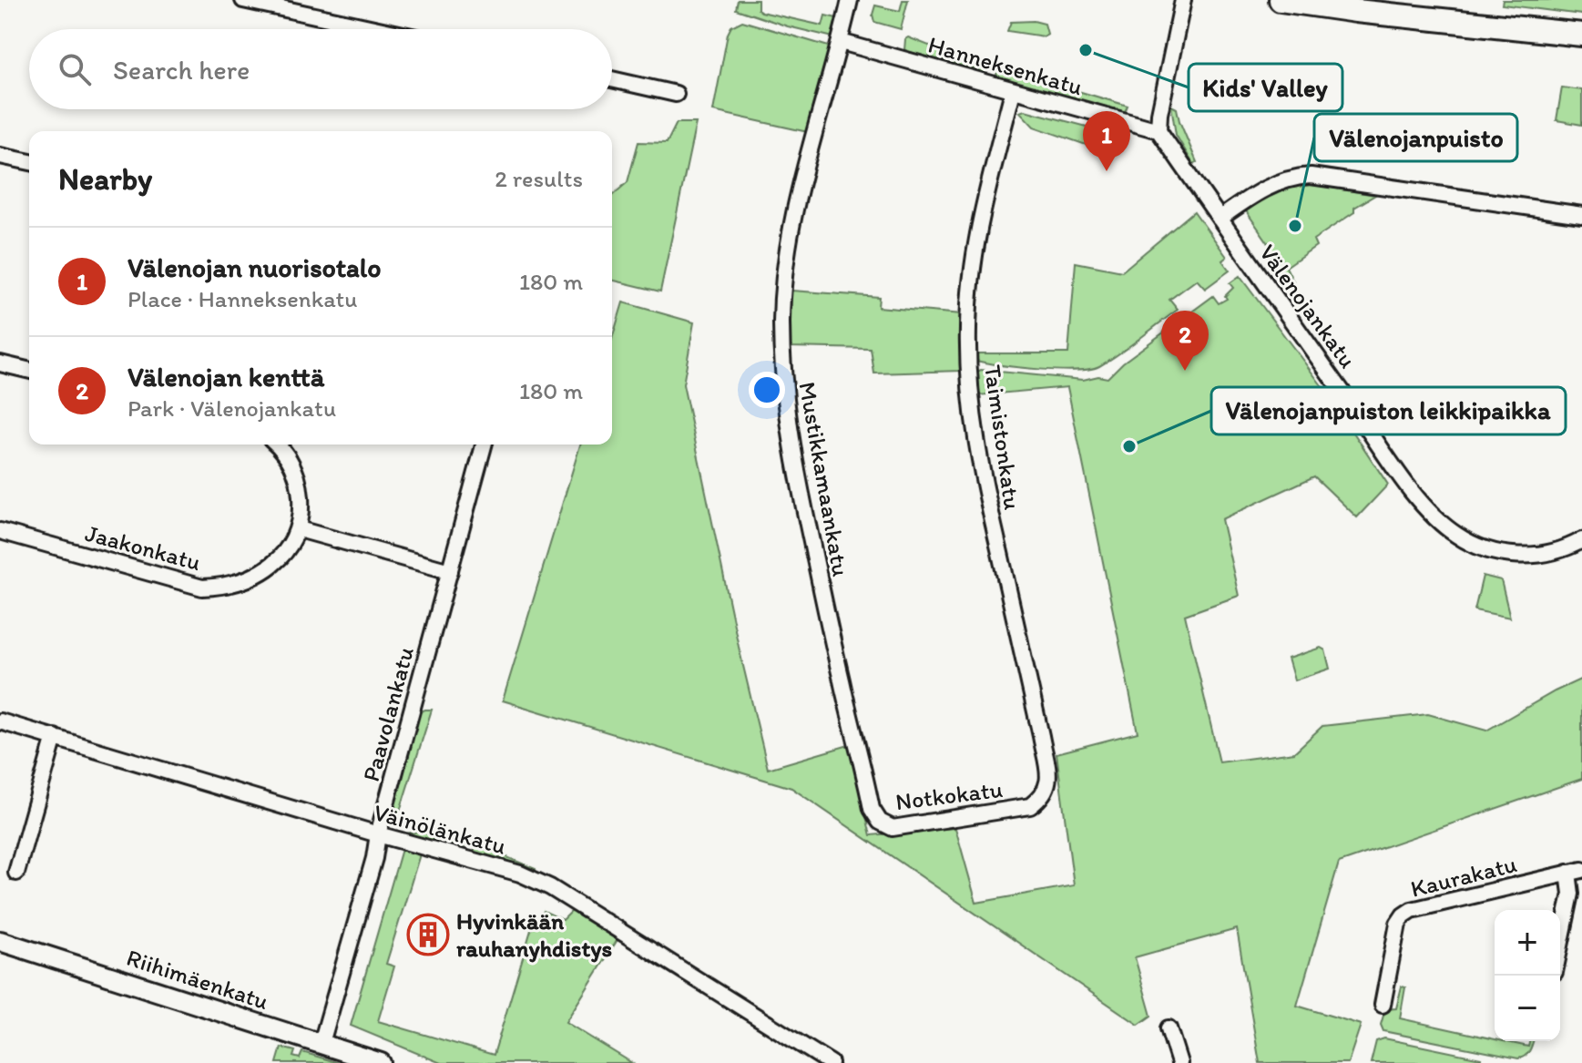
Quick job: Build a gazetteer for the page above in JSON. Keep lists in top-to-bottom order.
{
  "streets": {
    "street": [
      "Hanneksenkatu",
      "Välenojankatu",
      "Taimistonkatu",
      "Mustikkamaankatu",
      "Jaakonkatu",
      "Paavolankatu",
      "Notkokatu",
      "Väinölänkatu",
      "Kaurakatu",
      "Riihimäenkatu"
    ]
  },
  "crossings": [
    ["Hanneksenkatu", "Välenojankatu"],
    ["Hanneksenkatu", "Taimistonkatu"],
    ["Hanneksenkatu", "Mustikkamaankatu"],
    ["Taimistonkatu", "Notkokatu"],
    ["Mustikkamaankatu", "Notkokatu"],
    ["Paavolankatu", "Väinölänkatu"],
    ["Paavolankatu", "Riihimäenkatu"]
  ],
  "places": {
    "other": ["Kids' Valley", "Välenojanpuisto", "Välenojanpuiston leikkipaikka"],
    "building": ["Hyvinkään rauhanyhdistys"]
  },
  "page": {
    "search": "Search here",
    "pins": ["1", "2"],
    "heading": ["Nearby", "2 results"],
    "list": [
      {
        "mark": "1",
        "name": "Välenojan nuorisotalo",
        "note": "Place · Hanneksenkatu",
        "value": "180 m"
      },
      {
        "mark": "2",
        "name": "Välenojan kenttä",
        "note": "Park · Välenojankatu",
        "value": "180 m"
      }
    ],
    "map_buttons": ["+", "−"]
  }
}
